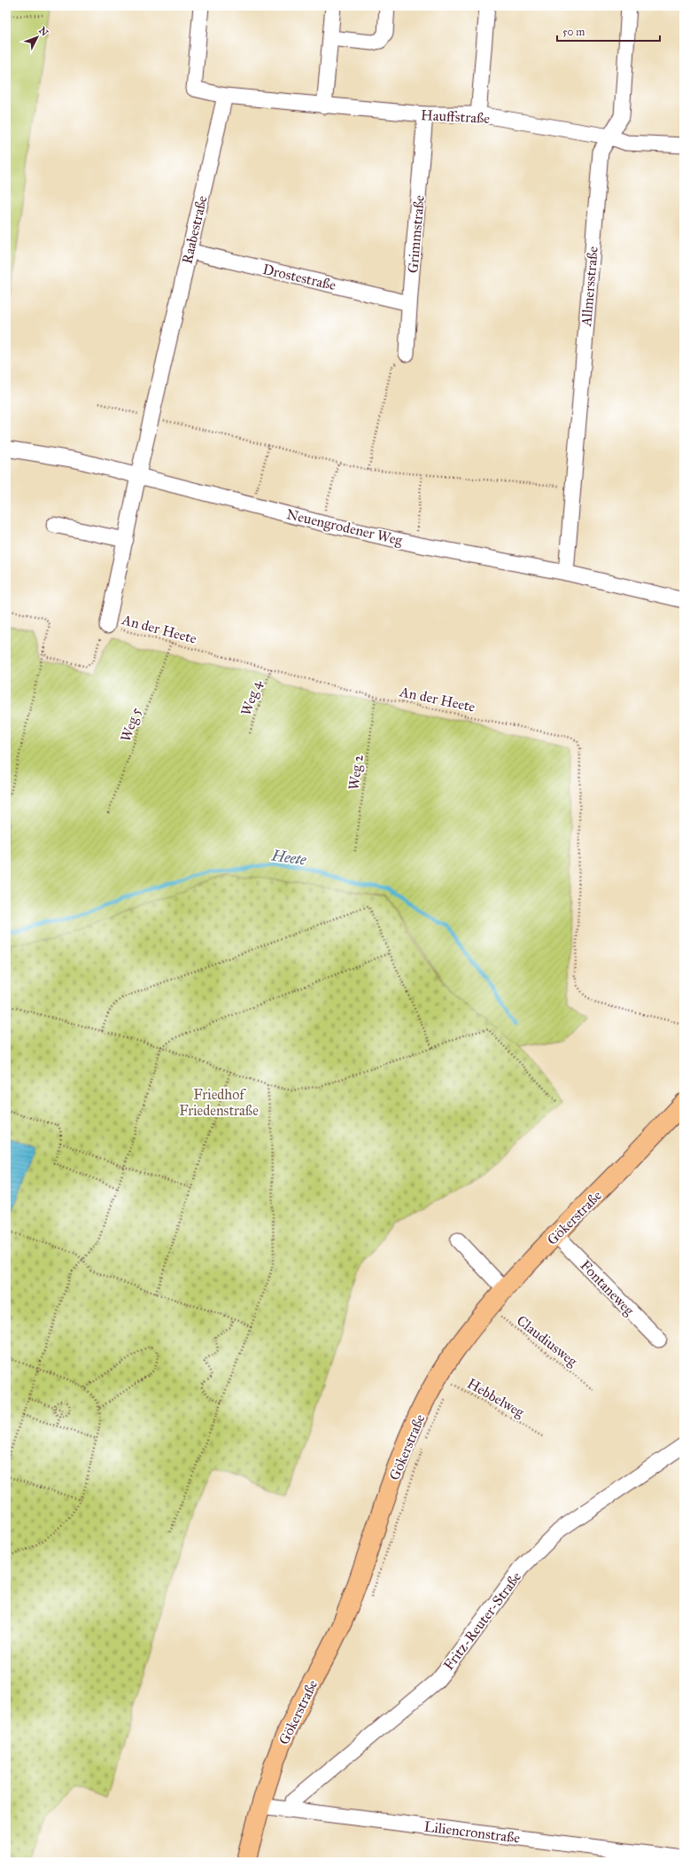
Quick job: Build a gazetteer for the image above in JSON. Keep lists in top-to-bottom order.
{
  "streets": {
    "main road": ["Gökerstraße"],
    "street": [
      "Hauffstraße",
      "Raabestraße",
      "Grimmstraße",
      "Drostestraße",
      "Allmersstraße",
      "Neuengrodener Weg",
      "Fontaneweg",
      "Fritz-Reuter-Straße",
      "Liliencronstraße"
    ],
    "path": [
      "An der Heete",
      "Weg 4",
      "Weg 5",
      "Weg 2",
      "Claudiusweg",
      "Hebbelweg"
    ]
  },
  "crossings": [
    ["Hauffstraße", "Raabestraße"],
    ["Hauffstraße", "Grimmstraße"],
    ["Hauffstraße", "Allmersstraße"],
    ["Raabestraße", "Drostestraße"],
    ["Raabestraße", "Neuengrodener Weg"],
    ["Raabestraße", "An der Heete"],
    ["Grimmstraße", "Drostestraße"],
    ["Allmersstraße", "Neuengrodener Weg"],
    ["An der Heete", "Weg 4"],
    ["An der Heete", "Weg 5"],
    ["An der Heete", "Weg 2"],
    ["Gökerstraße", "Fontaneweg"],
    ["Gökerstraße", "Claudiusweg"],
    ["Gökerstraße", "Hebbelweg"],
    ["Gökerstraße", "Liliencronstraße"],
    ["Fritz-Reuter-Straße", "Liliencronstraße"]
  ],
  "water": ["Heete"],
  "parks": ["Friedhof Friedenstraße"],
  "scale_bar": "50 m",
  "north": "top right"
}
